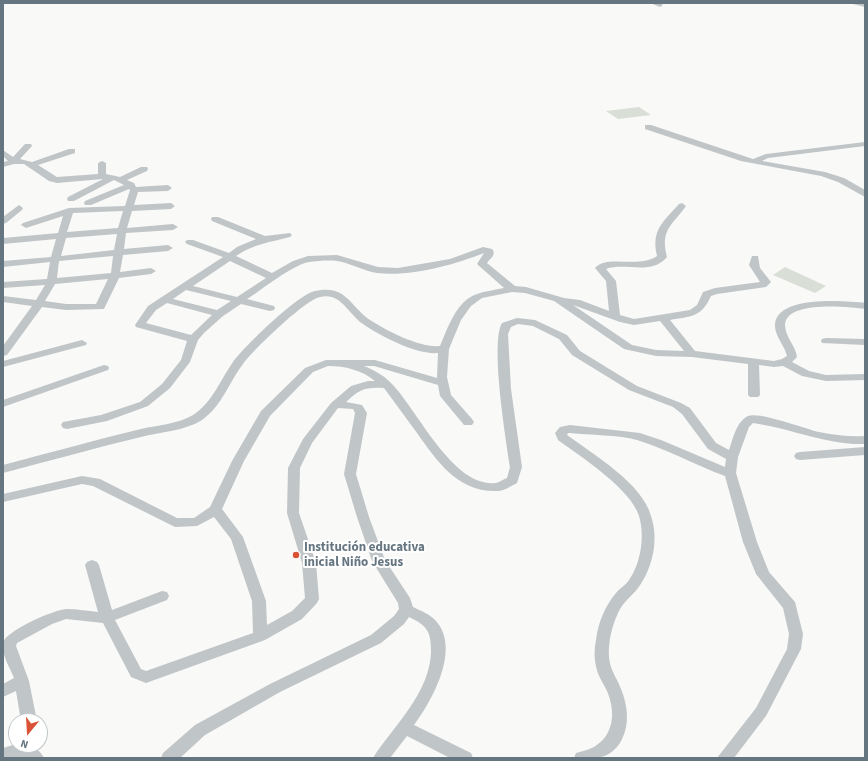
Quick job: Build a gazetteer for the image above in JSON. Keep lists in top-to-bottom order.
{
  "places": ["Institución educativa inicial Niño Jesus"],
  "north": "bottom"
}
